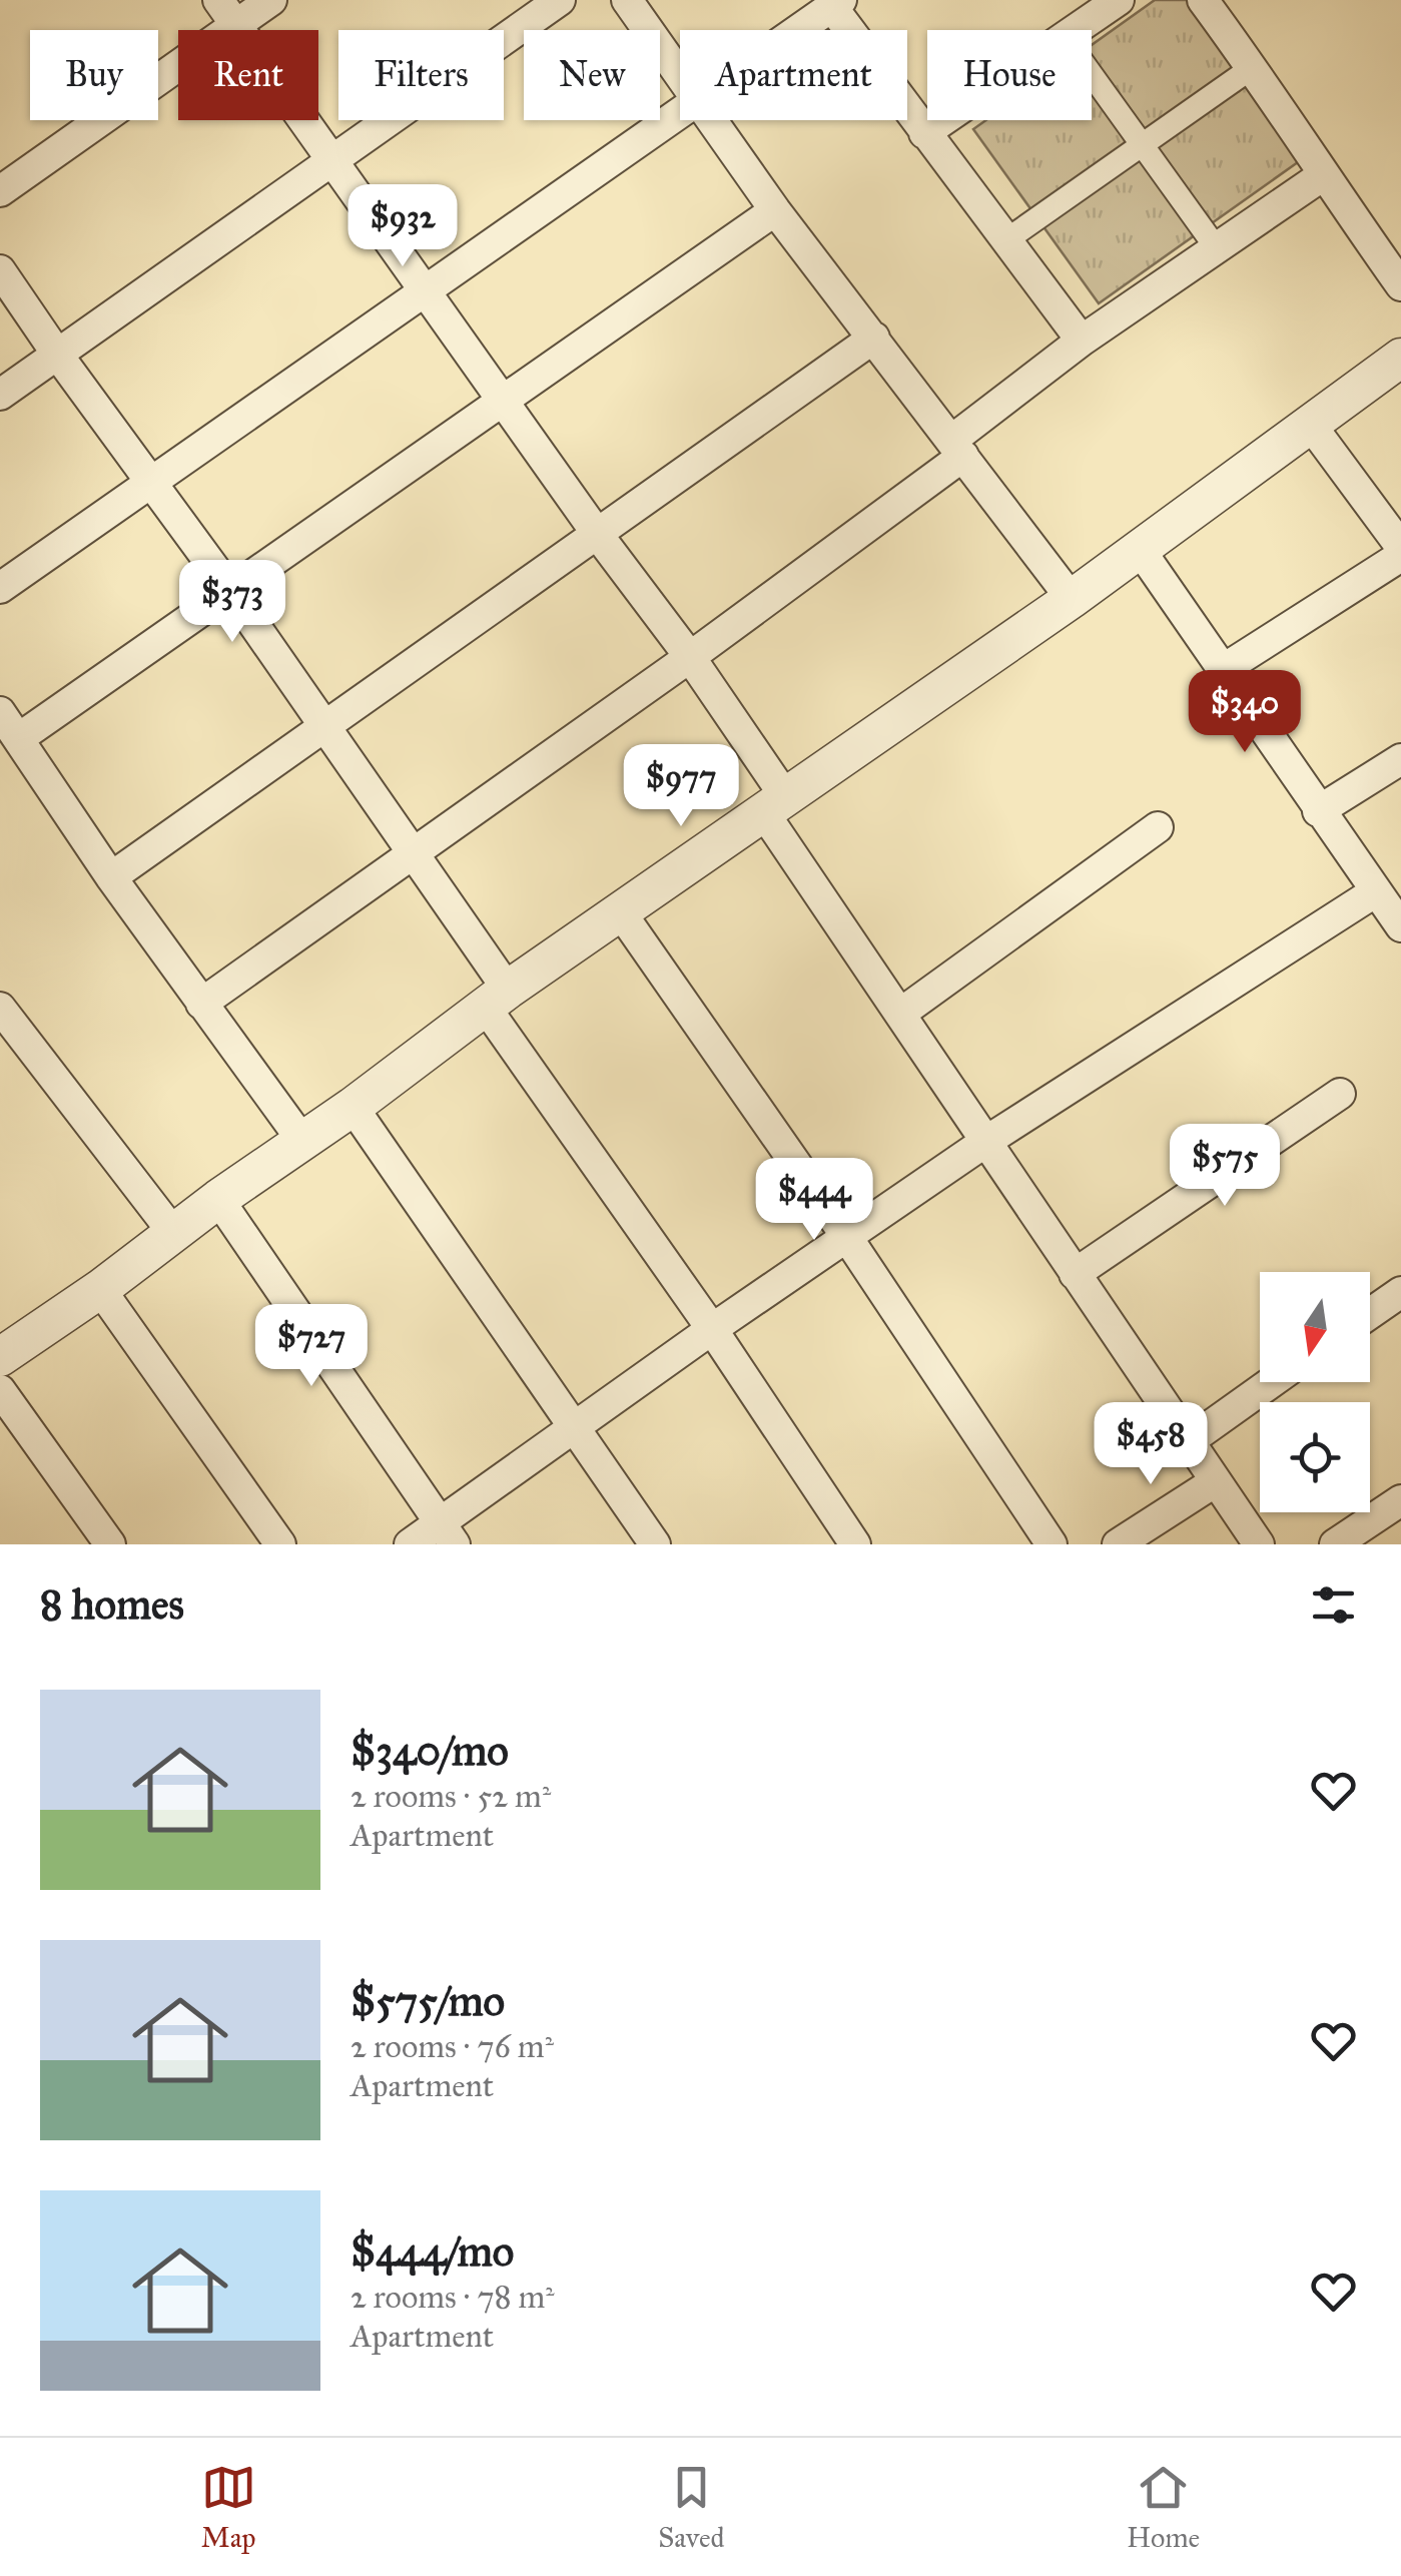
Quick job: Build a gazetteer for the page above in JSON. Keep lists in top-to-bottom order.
{
  "north": "bottom",
  "page": {
    "chip": [
      "Buy",
      "Rent",
      "Filters",
      "New",
      "Apartment",
      "House"
    ],
    "price": [
      "$932",
      "$373",
      "$340",
      "$977",
      "$575",
      "$444",
      "$727",
      "$458"
    ],
    "heading": "8 homes",
    "list": [
      {
        "name": "$340/mo",
        "note": "2 rooms · 52 m² · Apartment"
      },
      {
        "name": "$575/mo",
        "note": "2 rooms · 76 m² · Apartment"
      },
      {
        "name": "$444/mo",
        "note": "2 rooms · 78 m² · Apartment"
      }
    ],
    "tabs": ["Map", "Saved", "Home"]
  }
}
